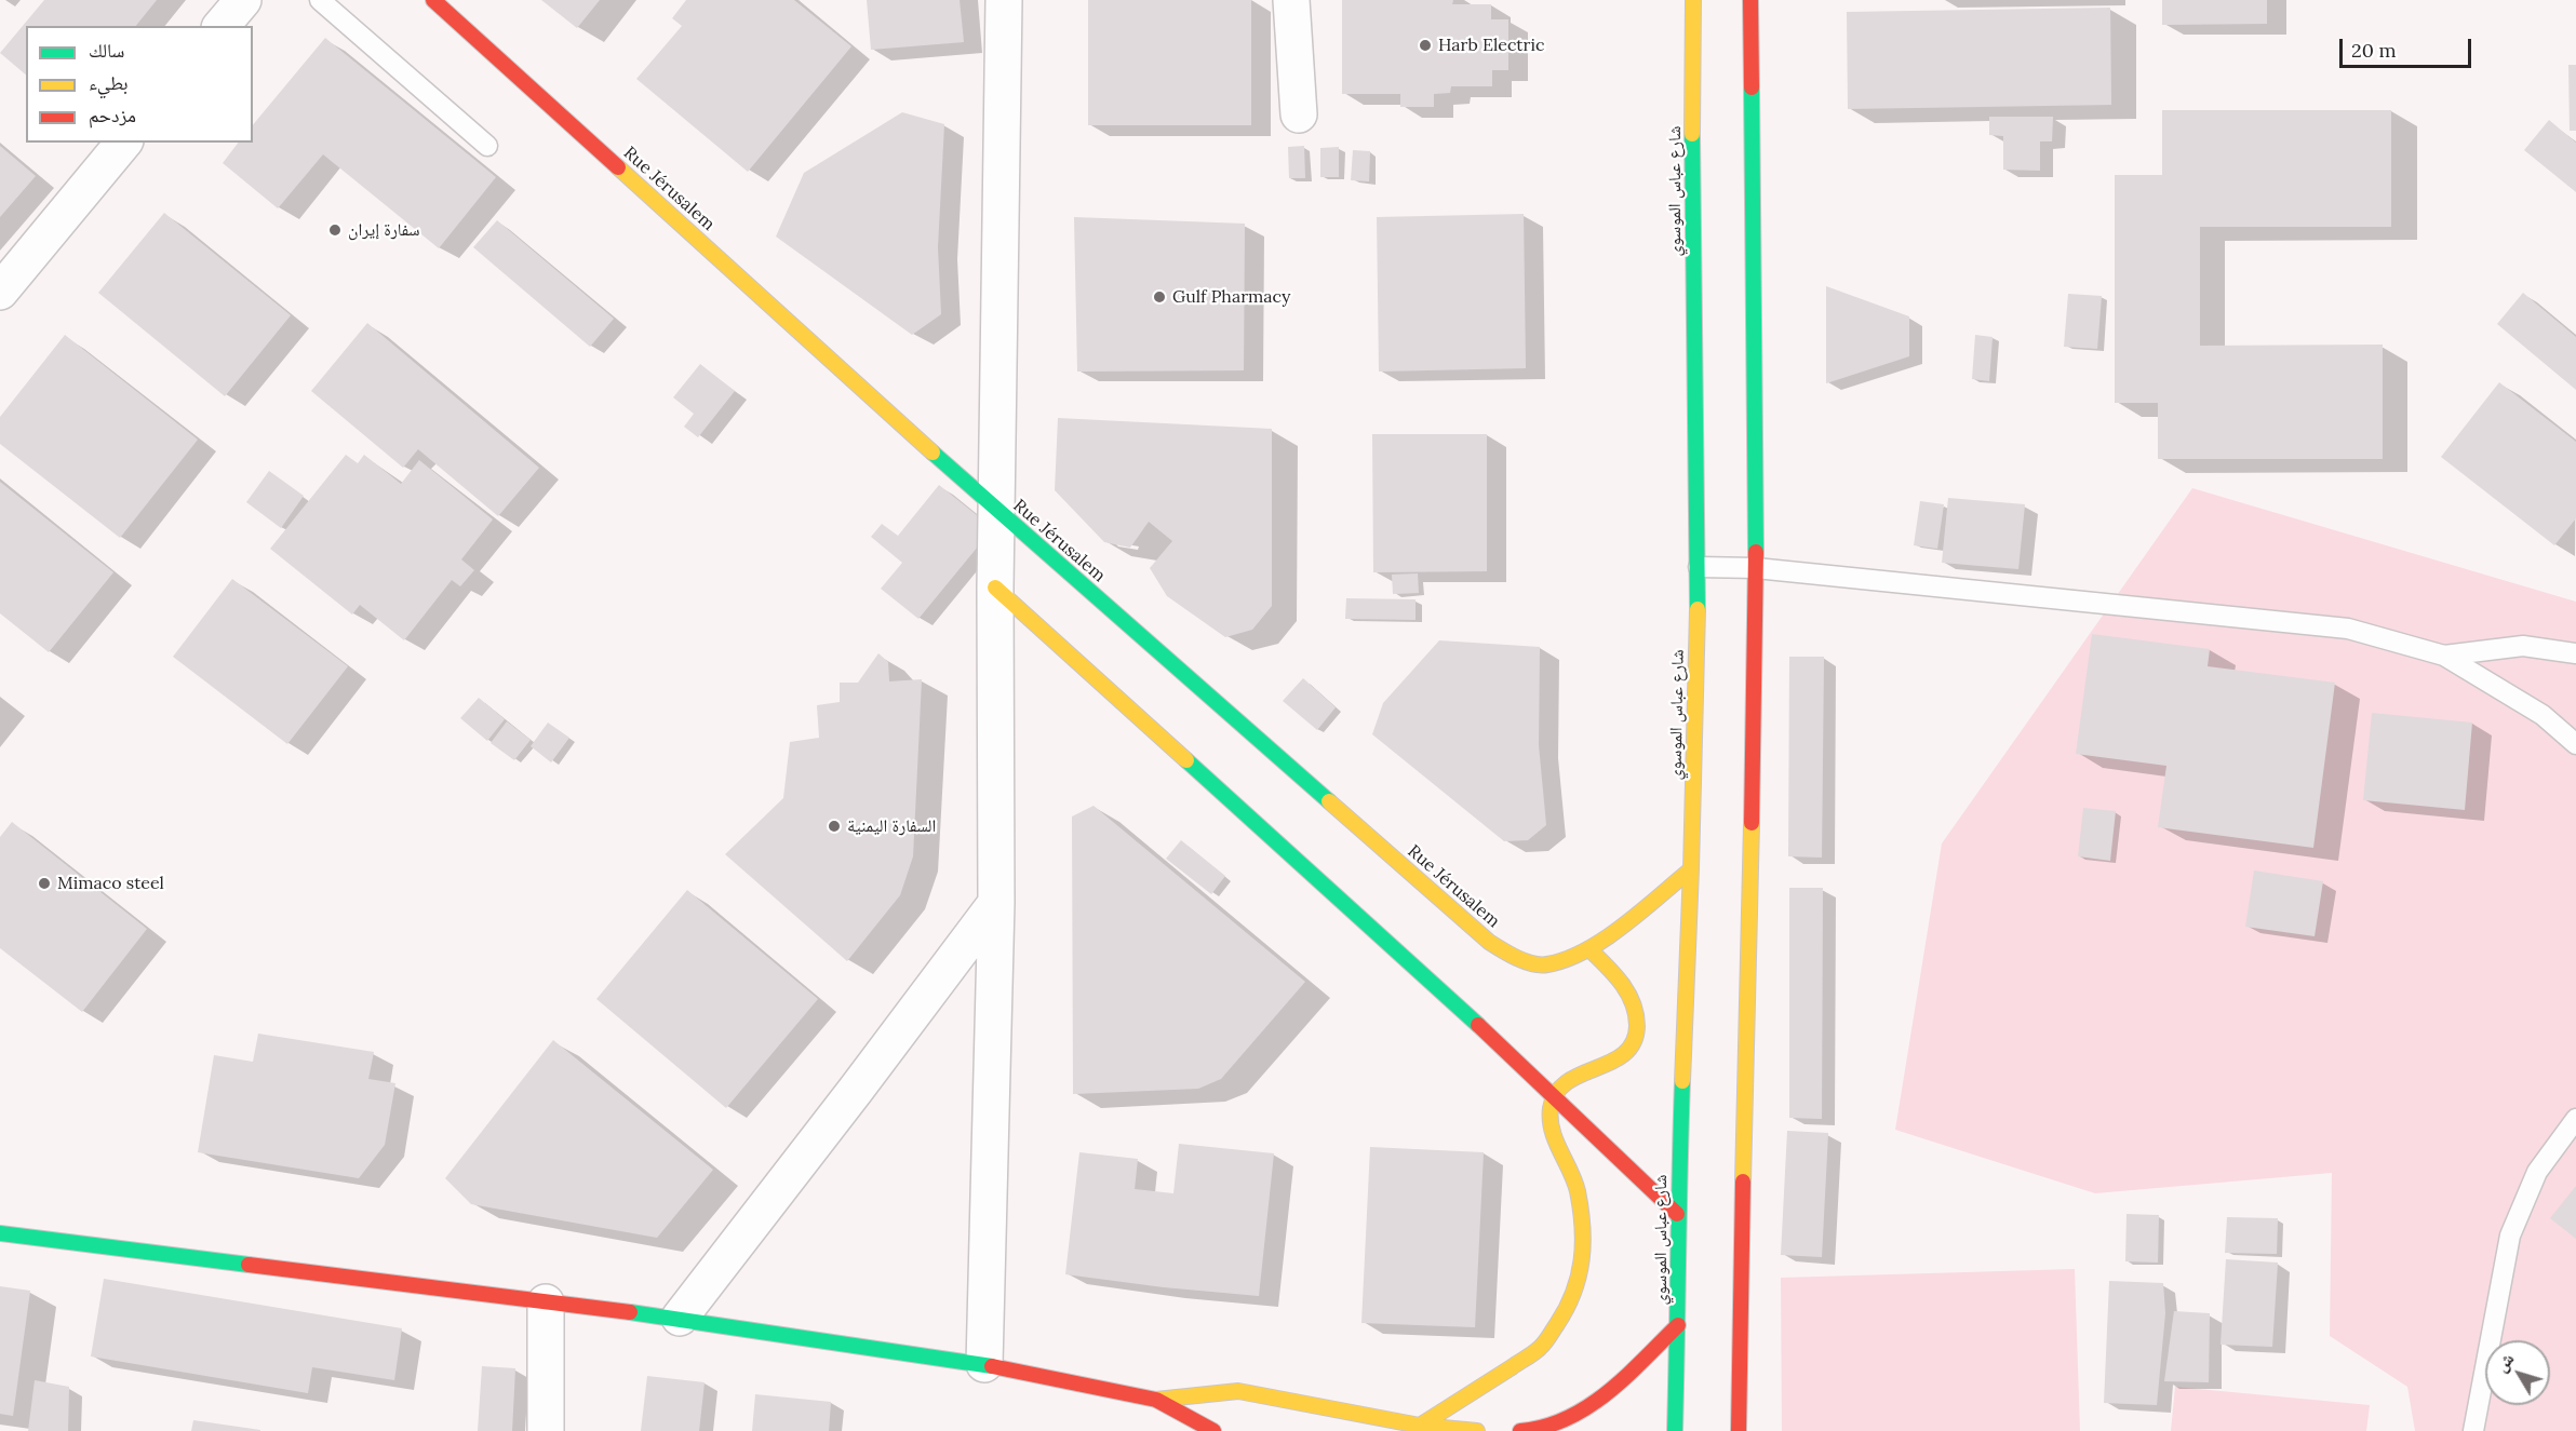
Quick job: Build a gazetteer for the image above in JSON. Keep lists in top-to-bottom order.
{
  "streets": {
    "street": ["Rue Jérusalem", "شارع عباس الموسوي"]
  },
  "crossings": [
    ["Rue Jérusalem", "شارع عباس الموسوي"]
  ],
  "places": [
    "Harb Electric",
    "سفارة إيران",
    "Gulf Pharmacy",
    "السفارة اليمنية",
    "Mimaco steel"
  ],
  "legend": ["سالك", "بطيء", "مزدحم"],
  "scale_bar": "20 m",
  "north": "top left"
}
